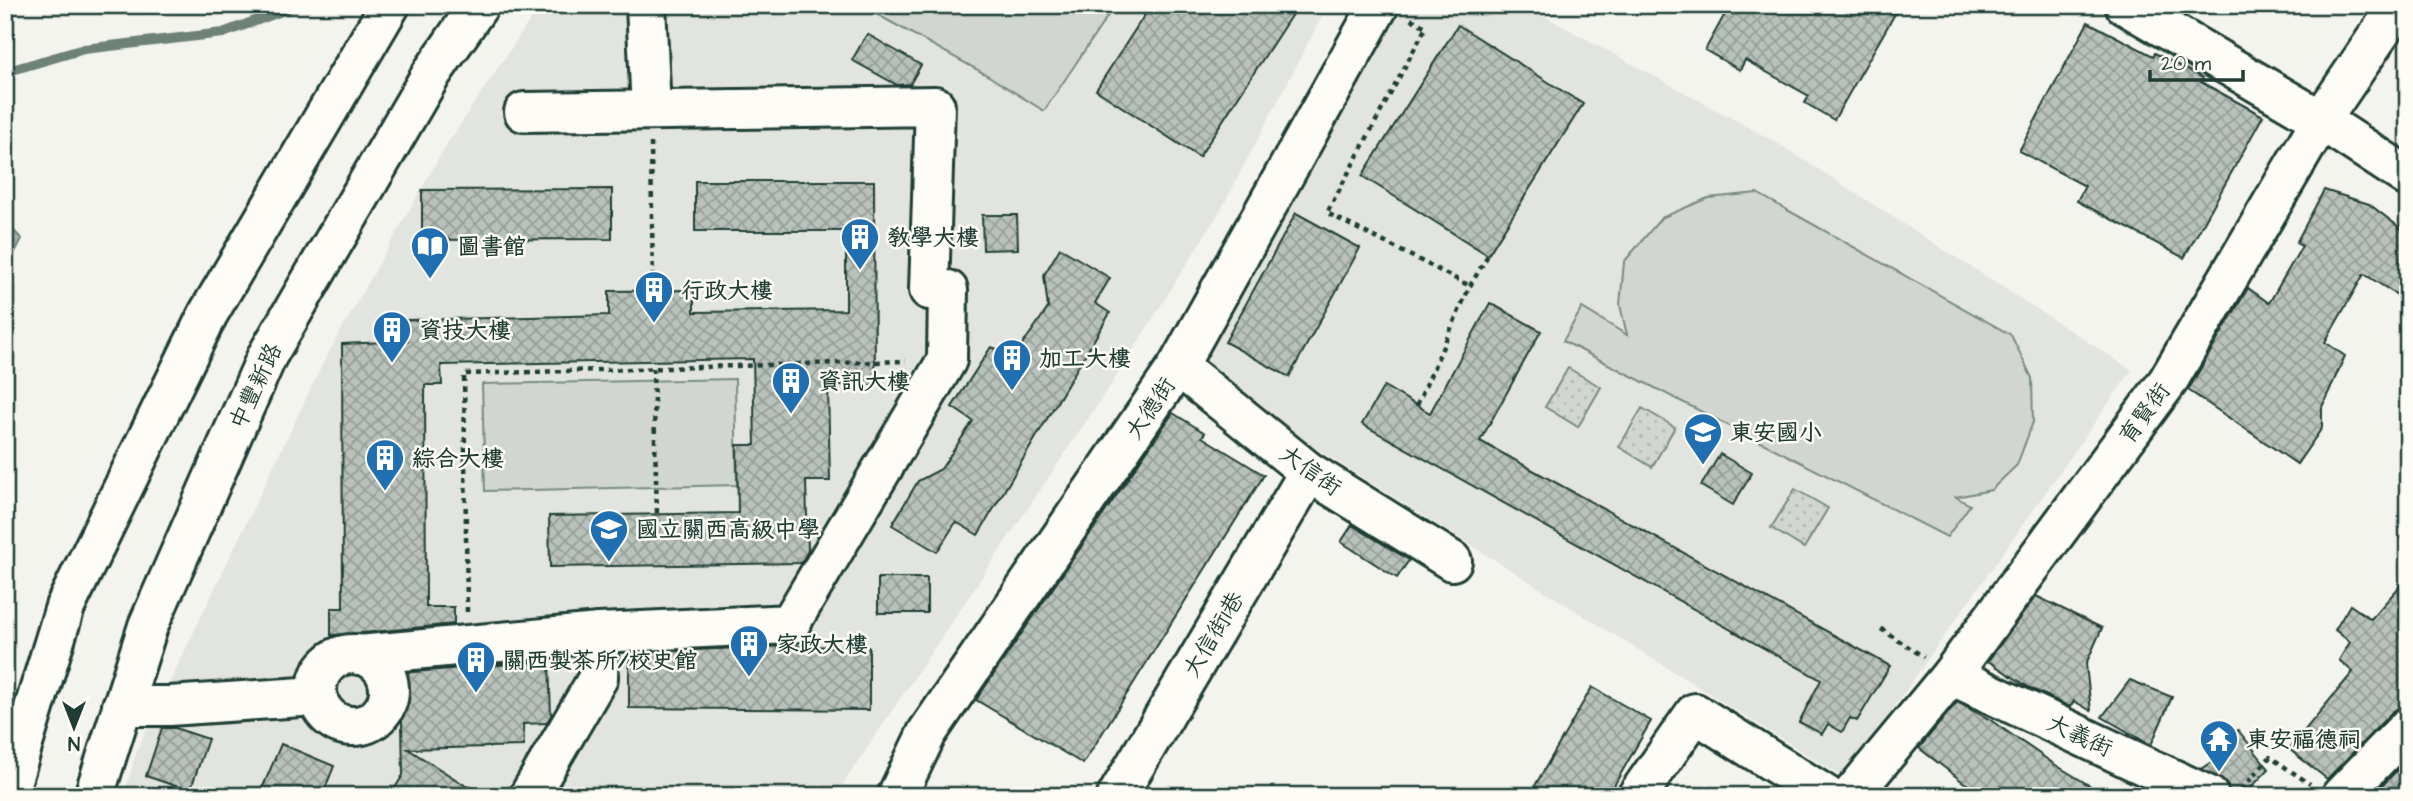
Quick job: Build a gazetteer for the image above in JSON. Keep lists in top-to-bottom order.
{
  "streets": {
    "street": [
      "中豐新路",
      "大德街",
      "育賢街",
      "大信街",
      "大信街1巷",
      "大義街"
    ]
  },
  "crossings": [
    ["大德街", "大信街"],
    ["育賢街", "大義街"],
    ["大信街", "大信街1巷"]
  ],
  "places": {
    "building": [
      "教學大樓",
      "行政大樓",
      "資技大樓",
      "加工大樓",
      "資訊大樓",
      "綜合大樓",
      "家政大樓",
      "關西製茶所/校史館"
    ],
    "library": ["圖書館"],
    "school or university": ["東安國小", "國立關西高級中學"],
    "temple": ["東安福德祠"]
  },
  "scale_bar": "20 m",
  "north": "bottom"
}
